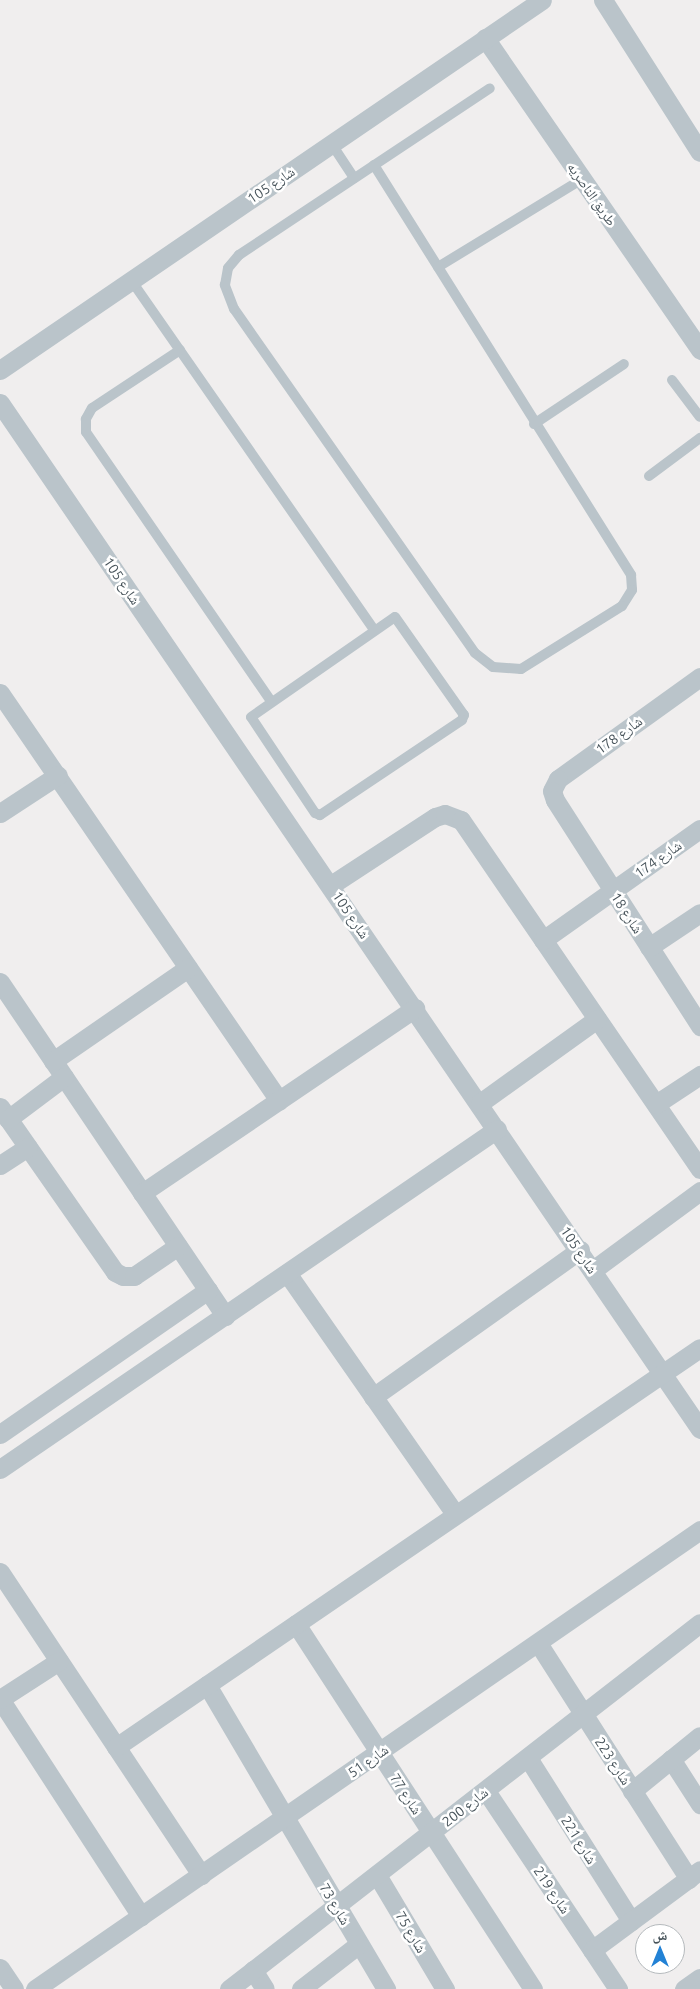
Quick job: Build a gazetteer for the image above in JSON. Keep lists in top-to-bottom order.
{
  "streets": {
    "street": [
      "شارع 105",
      "طريق الناصريه",
      "شارع 178",
      "شارع 174",
      "شارع 18",
      "شارع 51",
      "شارع 223",
      "شارع 77",
      "شارع 200",
      "شارع 221",
      "شارع 219",
      "شارع 73",
      "شارع 75"
    ]
  },
  "crossings": [
    ["شارع 105", "طريق الناصريه"],
    ["شارع 178", "شارع 18"],
    ["شارع 174", "شارع 18"],
    ["شارع 51", "شارع 223"],
    ["شارع 51", "شارع 77"],
    ["شارع 51", "شارع 73"],
    ["شارع 223", "شارع 200"],
    ["شارع 77", "شارع 200"],
    ["شارع 200", "شارع 221"],
    ["شارع 200", "شارع 219"],
    ["شارع 200", "شارع 73"],
    ["شارع 200", "شارع 75"]
  ],
  "north": "top"
}
